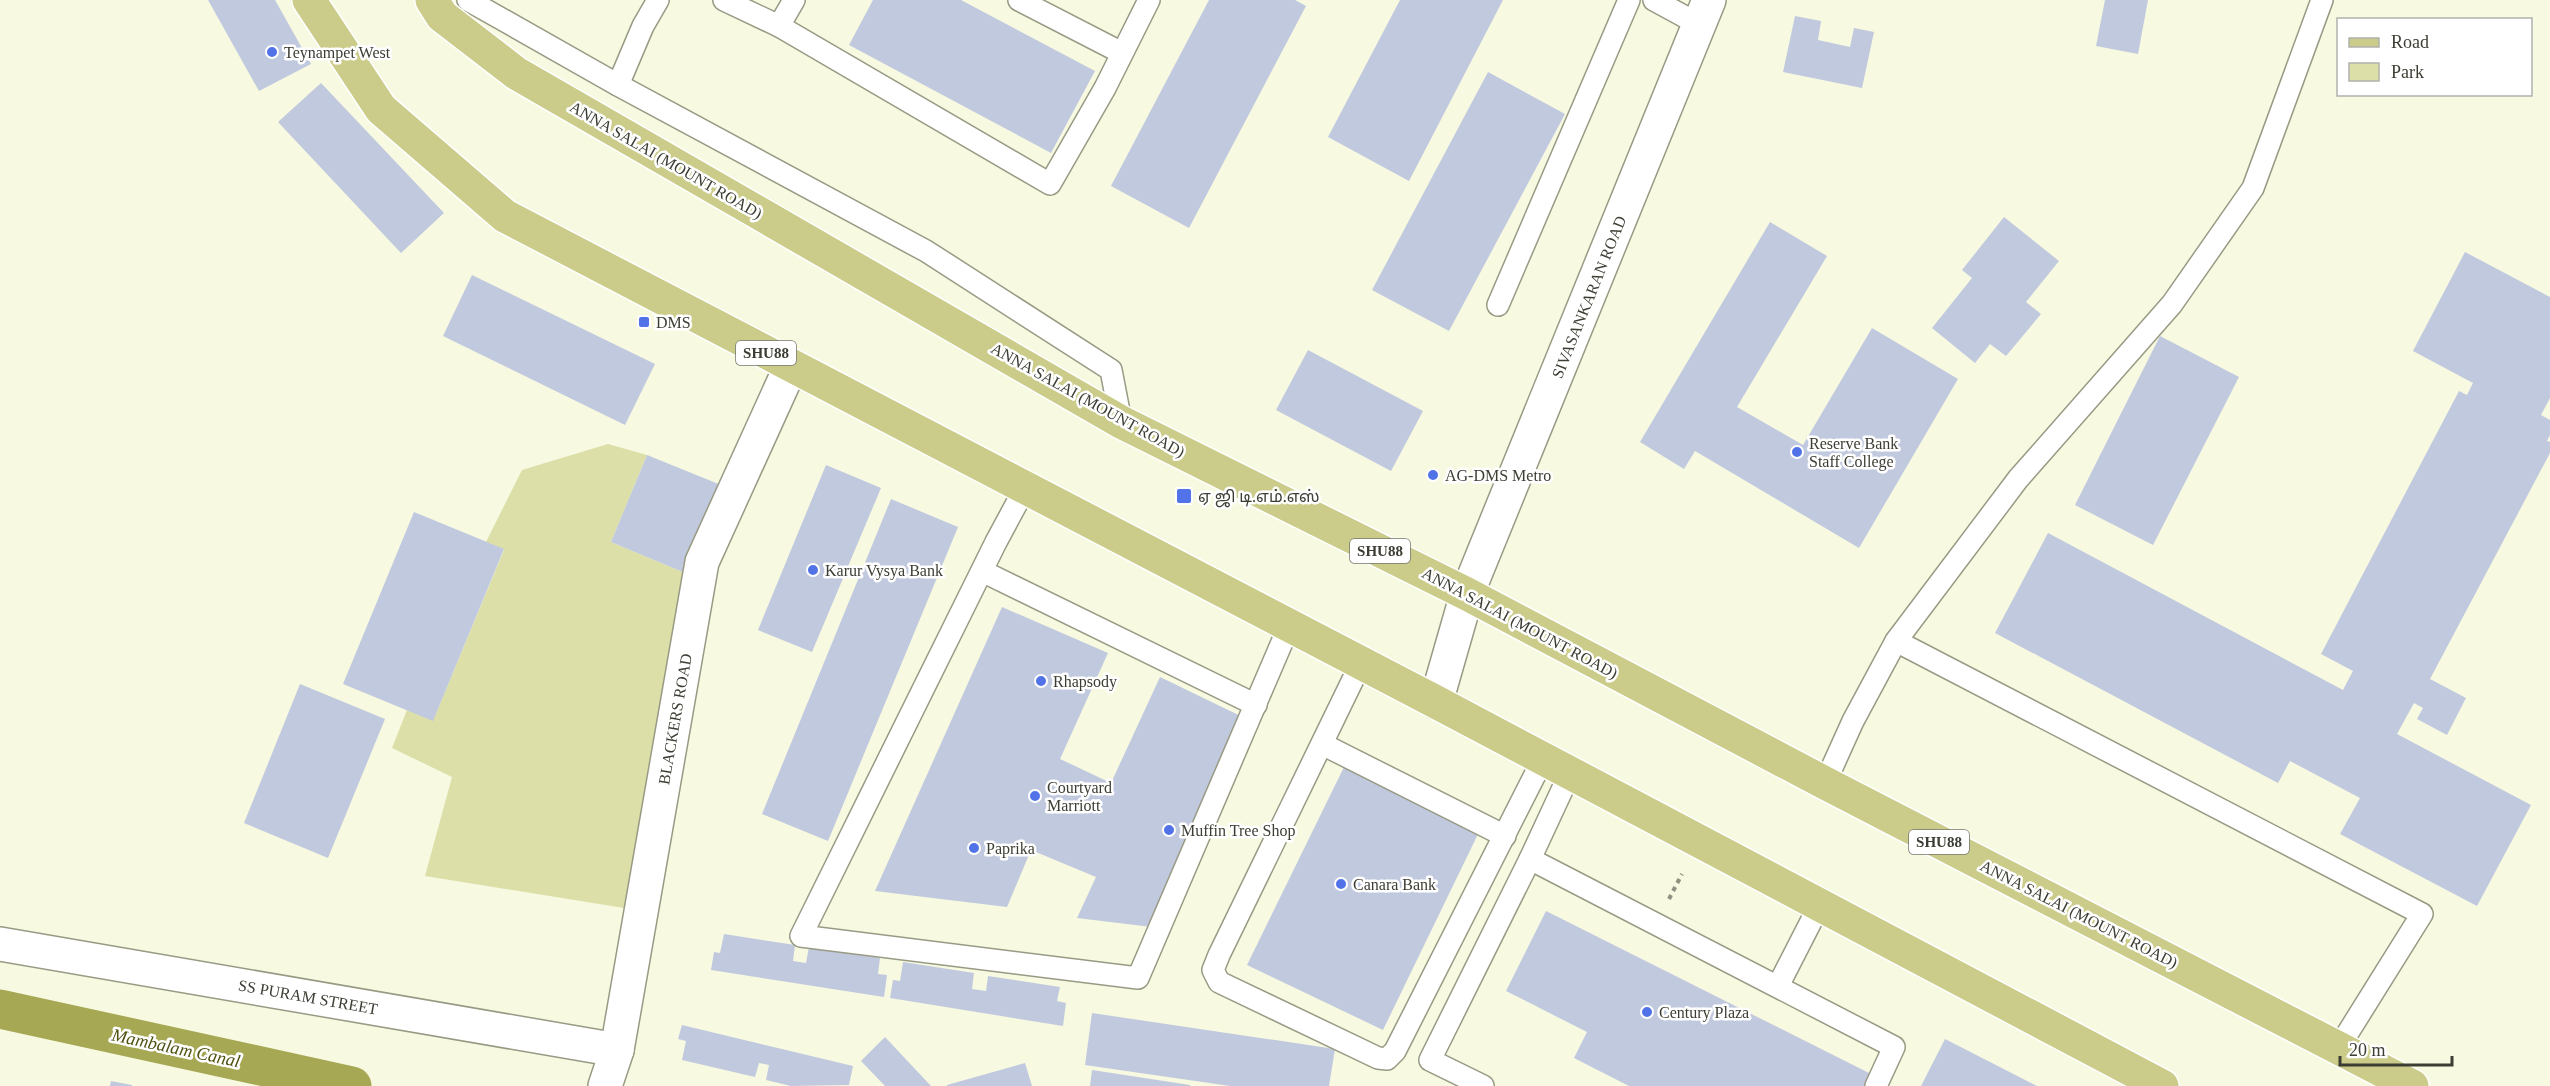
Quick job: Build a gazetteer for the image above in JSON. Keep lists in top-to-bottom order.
{
  "streets": {
    "main road": ["ANNA SALAI (MOUNT ROAD)", "SHU88"],
    "street": ["SIVASANKARAN ROAD", "BLACKERS ROAD", "SS PURAM STREET"]
  },
  "crossings": [
    ["ANNA SALAI (MOUNT ROAD)", "SIVASANKARAN ROAD"],
    ["SIVASANKARAN ROAD", "SHU88"],
    ["SHU88", "BLACKERS ROAD"],
    ["BLACKERS ROAD", "SS PURAM STREET"]
  ],
  "water": ["Mambalam Canal"],
  "places": {
    "other": [
      "Teynampet West",
      "Reserve Bank Staff College",
      "AG-DMS Metro",
      "Karur Vysya Bank",
      "Rhapsody",
      "Courtyard Marriott",
      "Muffin Tree Shop",
      "Paprika",
      "Canara Bank",
      "Century Plaza"
    ],
    "transit": ["DMS", "ஏ ஜி டி.எம்.எஸ்"]
  },
  "legend": ["Road", "Park"],
  "scale_bar": "20 m"
}
